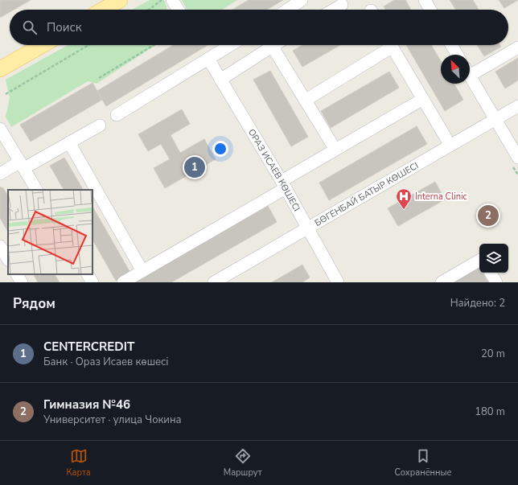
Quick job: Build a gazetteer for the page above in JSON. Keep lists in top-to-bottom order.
{
  "streets": {
    "street": ["ОРАЗ ИСАЕВ КӨШЕСІ", "БӨГЕНБАЙ БАТЫР КӨШЕСІ"]
  },
  "crossings": [
    ["ОРАЗ ИСАЕВ КӨШЕСІ", "БӨГЕНБАЙ БАТЫР КӨШЕСІ"]
  ],
  "places": {
    "hospital": ["Interna Clinic"]
  },
  "north": "top left",
  "page": {
    "search": "Поиск",
    "pins": ["1", "2"],
    "heading": ["Рядом", "Найдено: 2"],
    "list": [
      {
        "mark": "1",
        "name": "CENTERCREDIT",
        "note": "Банк · Ораз Исаев көшесі",
        "value": "20 m"
      },
      {
        "mark": "2",
        "name": "Гимназия №46",
        "note": "Университет · улица Чокина",
        "value": "180 m"
      }
    ],
    "nav": ["Карта", "Маршрут", "Сохранённые"]
  }
}
